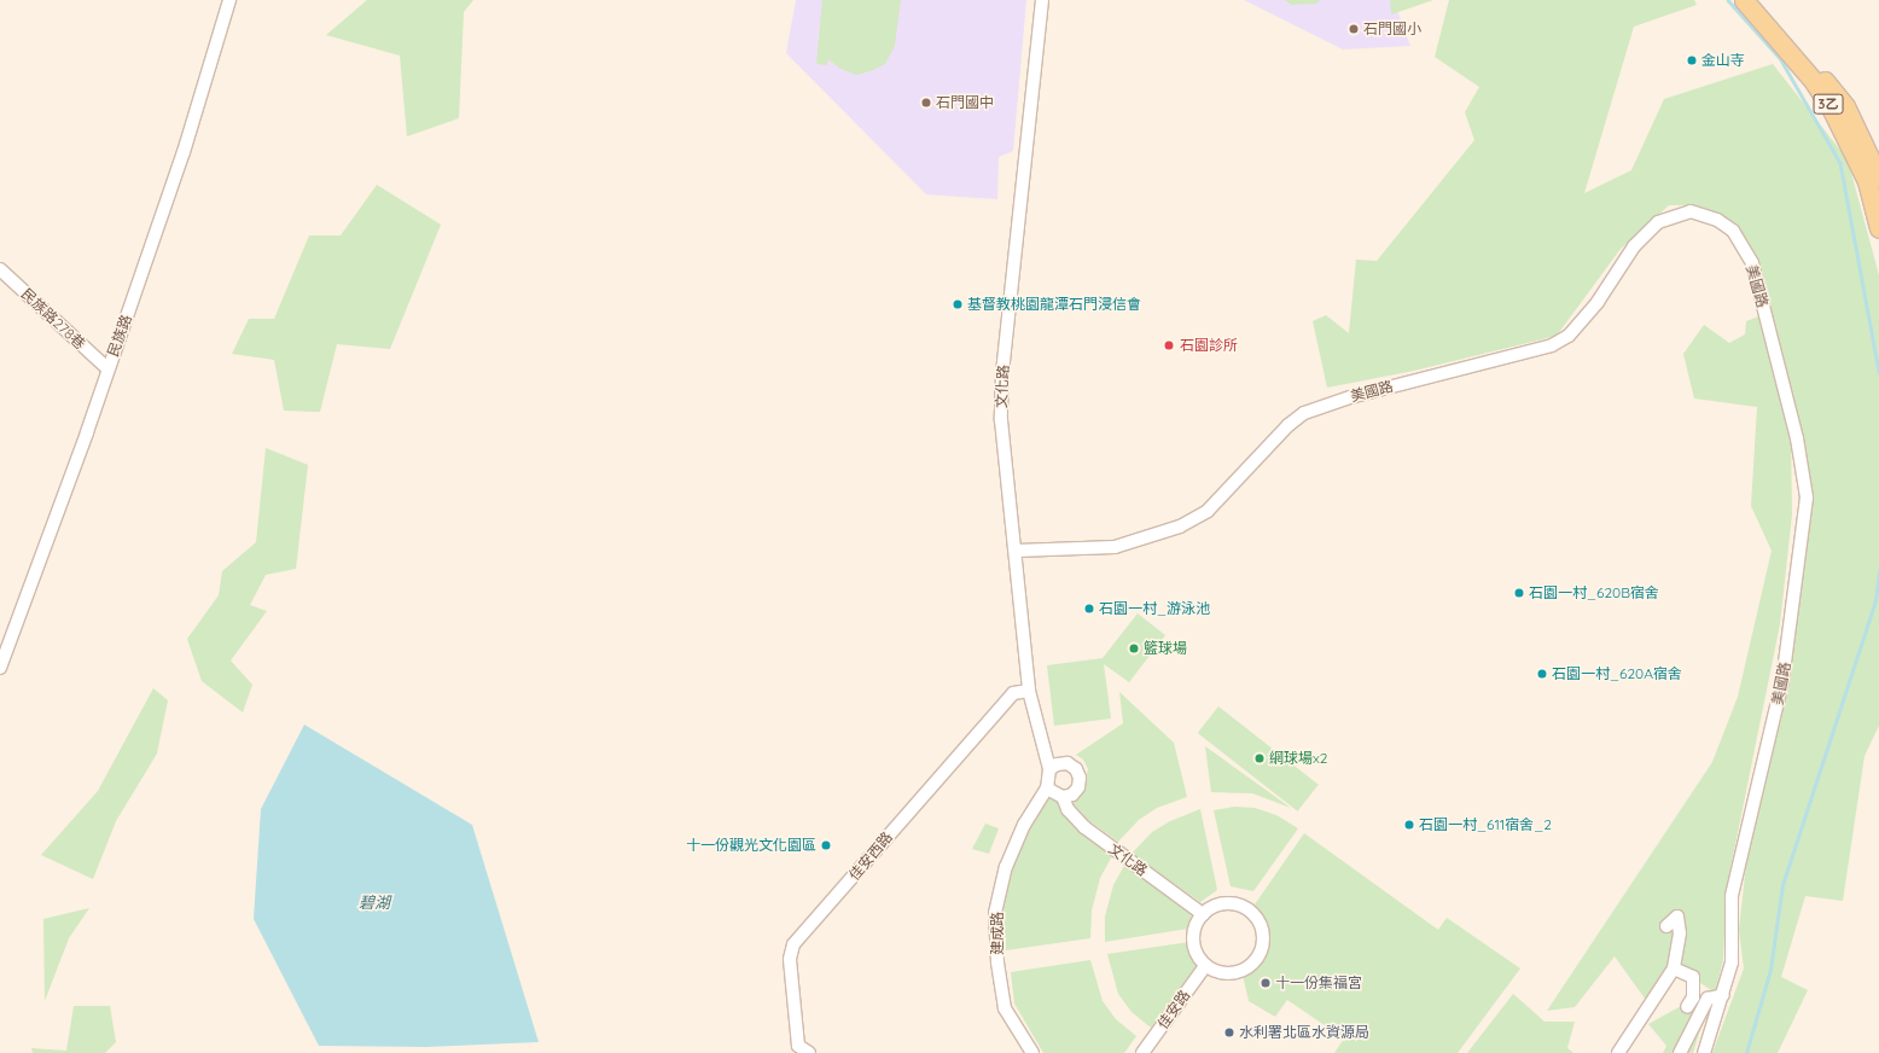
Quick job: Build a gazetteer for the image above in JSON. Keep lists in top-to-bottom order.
{
  "streets": {
    "main road": ["3乙"],
    "street": [
      "美國路",
      "民族路278巷",
      "民族路",
      "文化路",
      "佳安西路",
      "建成路",
      "佳安路"
    ]
  },
  "crossings": [
    ["美國路", "文化路"],
    ["民族路278巷", "民族路"],
    ["文化路", "佳安西路"],
    ["文化路", "建成路"],
    ["文化路", "佳安路"]
  ],
  "water": ["碧湖"],
  "places": [
    "石門國小",
    "金山寺",
    "石門國中",
    "基督教桃園龍潭石門浸信會",
    "石園診所",
    "石園一村_620B宿舍",
    "石園一村_游泳池",
    "籃球場",
    "石園一村_620A宿舍",
    "網球場x2",
    "石園一村_611宿舍_2",
    "十一份觀光文化園區",
    "十一份集福宮",
    "水利署北區水資源局"
  ]
}
